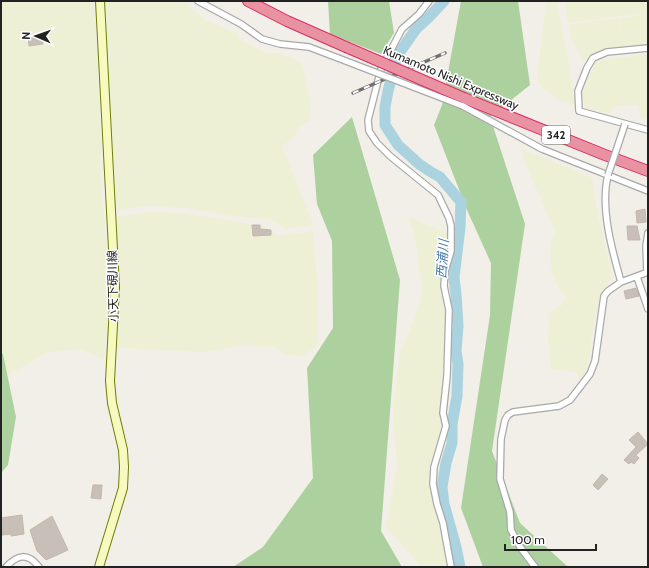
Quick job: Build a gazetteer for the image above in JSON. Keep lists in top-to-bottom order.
{
  "streets": {
    "highway": ["Kumamoto Nishi Expressway", "342"],
    "main road": ["小天下硯川線"]
  },
  "water": ["西浦川"],
  "scale_bar": "100 m",
  "north": "left"
}
